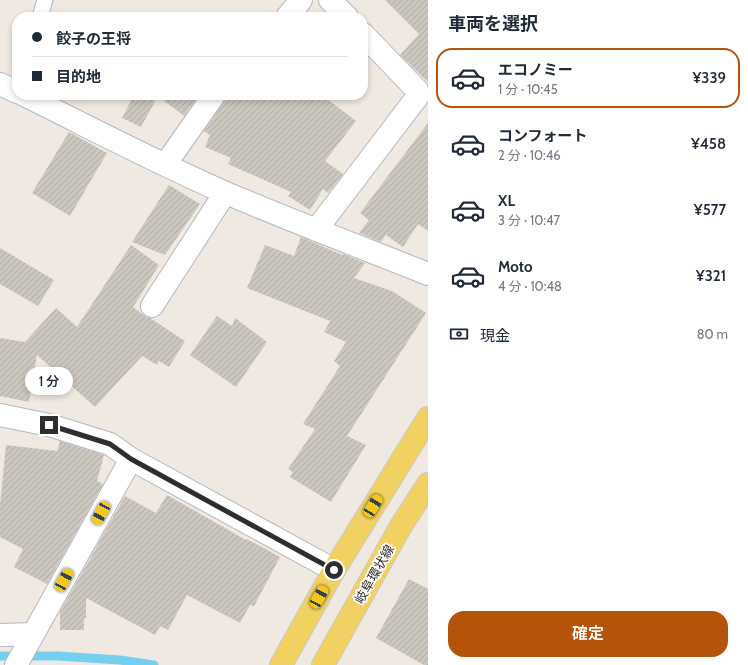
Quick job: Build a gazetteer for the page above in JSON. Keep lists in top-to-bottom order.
{
  "streets": {
    "main road": ["岐阜環状線"]
  },
  "page": {
    "heading": "車両を選択",
    "banner": ["餃子の王将", "目的地"],
    "list": [
      {
        "name": "エコノミー",
        "note": "1 分 · 10:45",
        "value": "¥339"
      },
      {
        "name": "コンフォート",
        "note": "2 分 · 10:46",
        "value": "¥458"
      },
      {
        "name": "XL",
        "note": "3 分 · 10:47",
        "value": "¥577"
      },
      {
        "name": "Moto",
        "note": "4 分 · 10:48",
        "value": "¥321"
      }
    ],
    "pay": ["現金", "80 m"],
    "bubble": "1 分",
    "buttons": "確定"
  }
}
